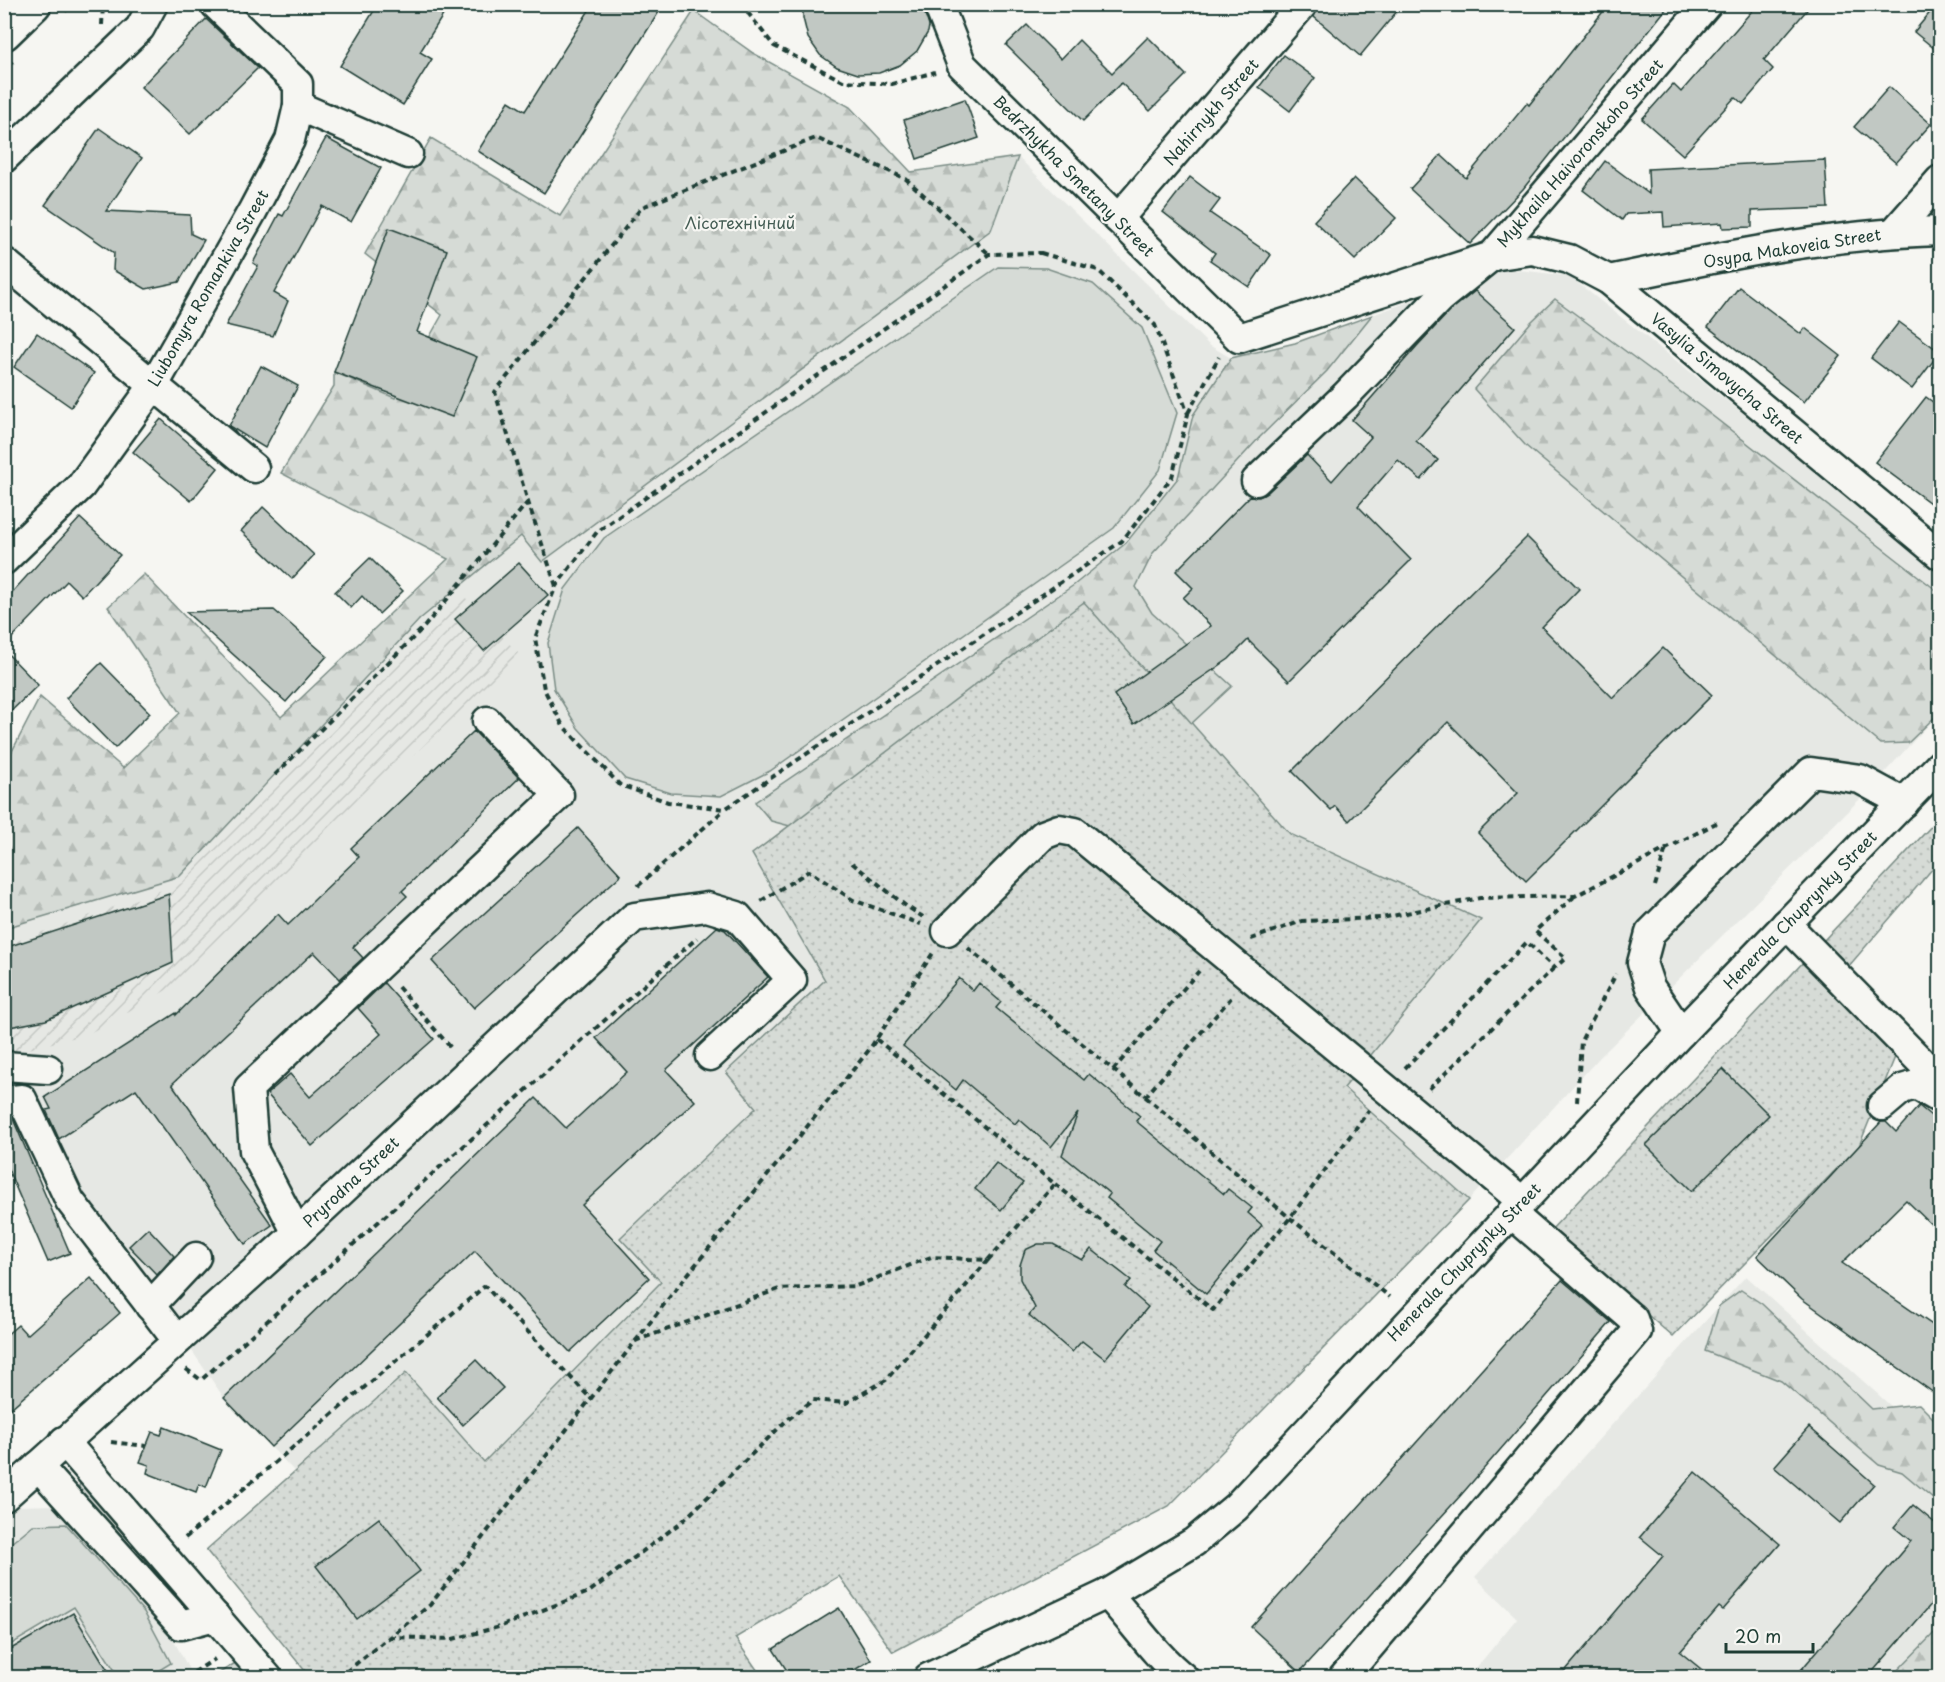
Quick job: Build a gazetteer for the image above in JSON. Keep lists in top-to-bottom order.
{
  "streets": {
    "street": [
      "Nahirnykh Street",
      "Mykhaila Haivoronskoho Street",
      "Bedrzhykha Smetany Street",
      "Osypa Makoveia Street",
      "Liubomyra Romankiva Street",
      "Vasylia Simovycha Street",
      "Henerala Chuprynky Street",
      "Pryrodna Street"
    ]
  },
  "crossings": [
    ["Nahirnykh Street", "Bedrzhykha Smetany Street"],
    ["Mykhaila Haivoronskoho Street", "Bedrzhykha Smetany Street"],
    ["Mykhaila Haivoronskoho Street", "Vasylia Simovycha Street"],
    ["Osypa Makoveia Street", "Vasylia Simovycha Street"]
  ],
  "parks": ["Лісотехнічний"],
  "scale_bar": "20 m"
}
